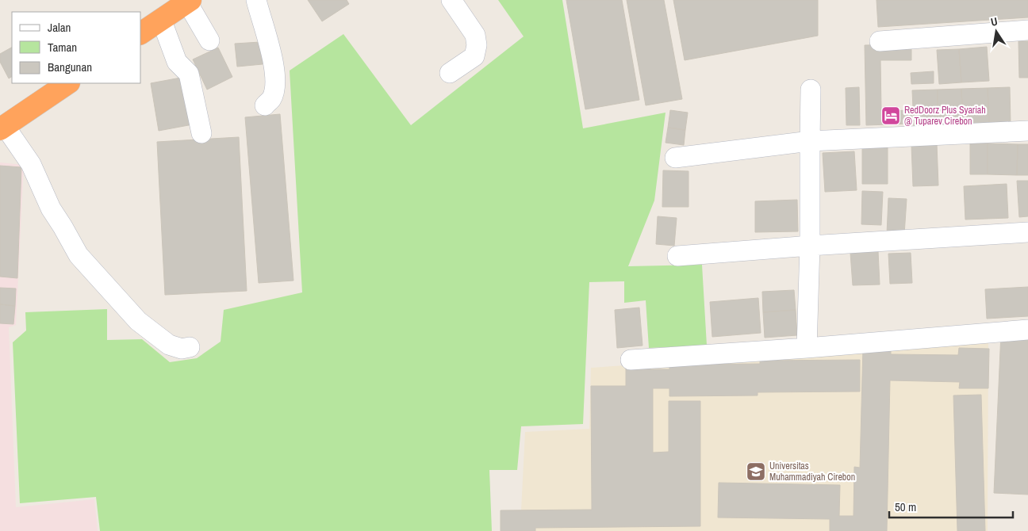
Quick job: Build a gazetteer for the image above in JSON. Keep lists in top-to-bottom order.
{
  "places": {
    "hotel": ["RedDoorz Plus Syariah @ Tuparev Cirebon"],
    "school or university": ["Universitas Muhammadiyah Cirebon"]
  },
  "legend": ["Jalan", "Taman", "Bangunan"],
  "scale_bar": "50 m",
  "north": "top"
}
